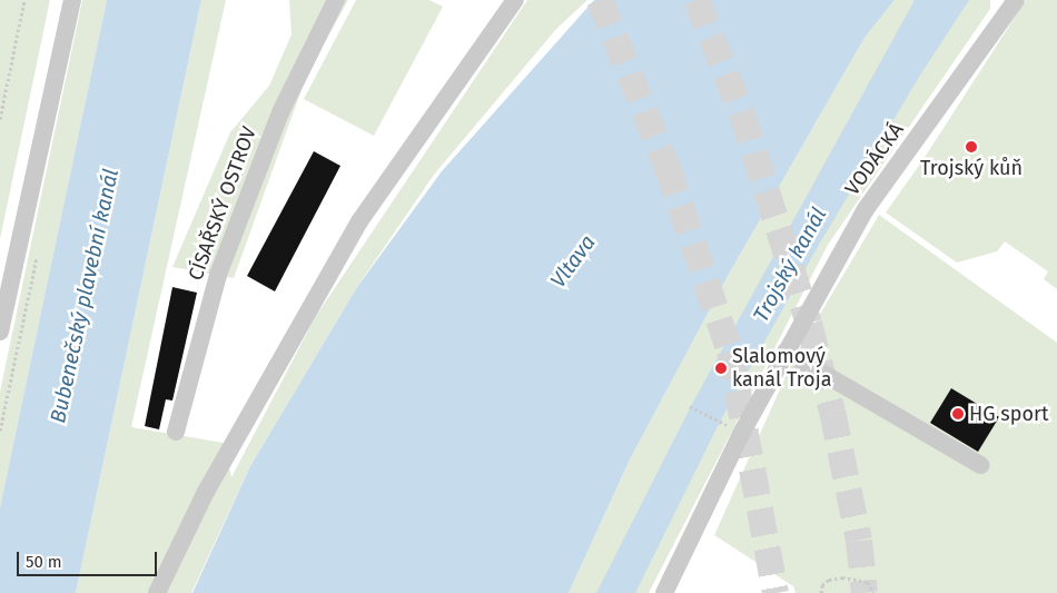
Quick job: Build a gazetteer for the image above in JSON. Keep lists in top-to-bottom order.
{
  "streets": {
    "street": ["VODÁCKÁ", "CÍSAŘSKÝ OSTROV"]
  },
  "water": ["Vltava", "Trojský kanál", "Bubenečský plavební kanál"],
  "places": ["Trojský kůň", "Slalomový kanál Troja", "HG sport"],
  "scale_bar": "50 m"
}
